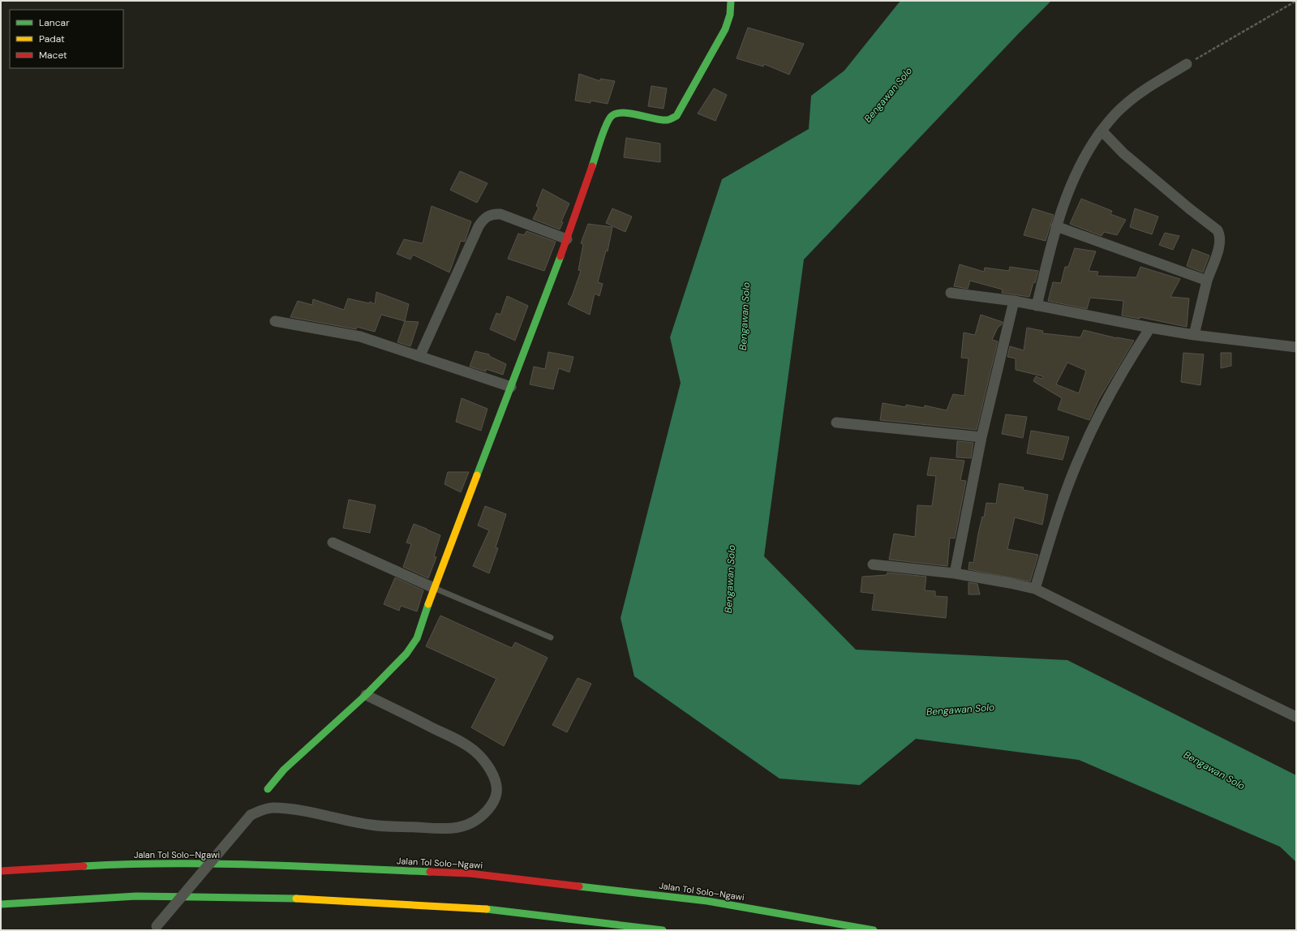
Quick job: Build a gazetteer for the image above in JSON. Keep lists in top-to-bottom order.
{
  "streets": {
    "main road": ["Jalan Tol Solo–Ngawi"]
  },
  "water": ["Bengawan Solo"],
  "legend": ["Lancar", "Padat", "Macet"]
}
